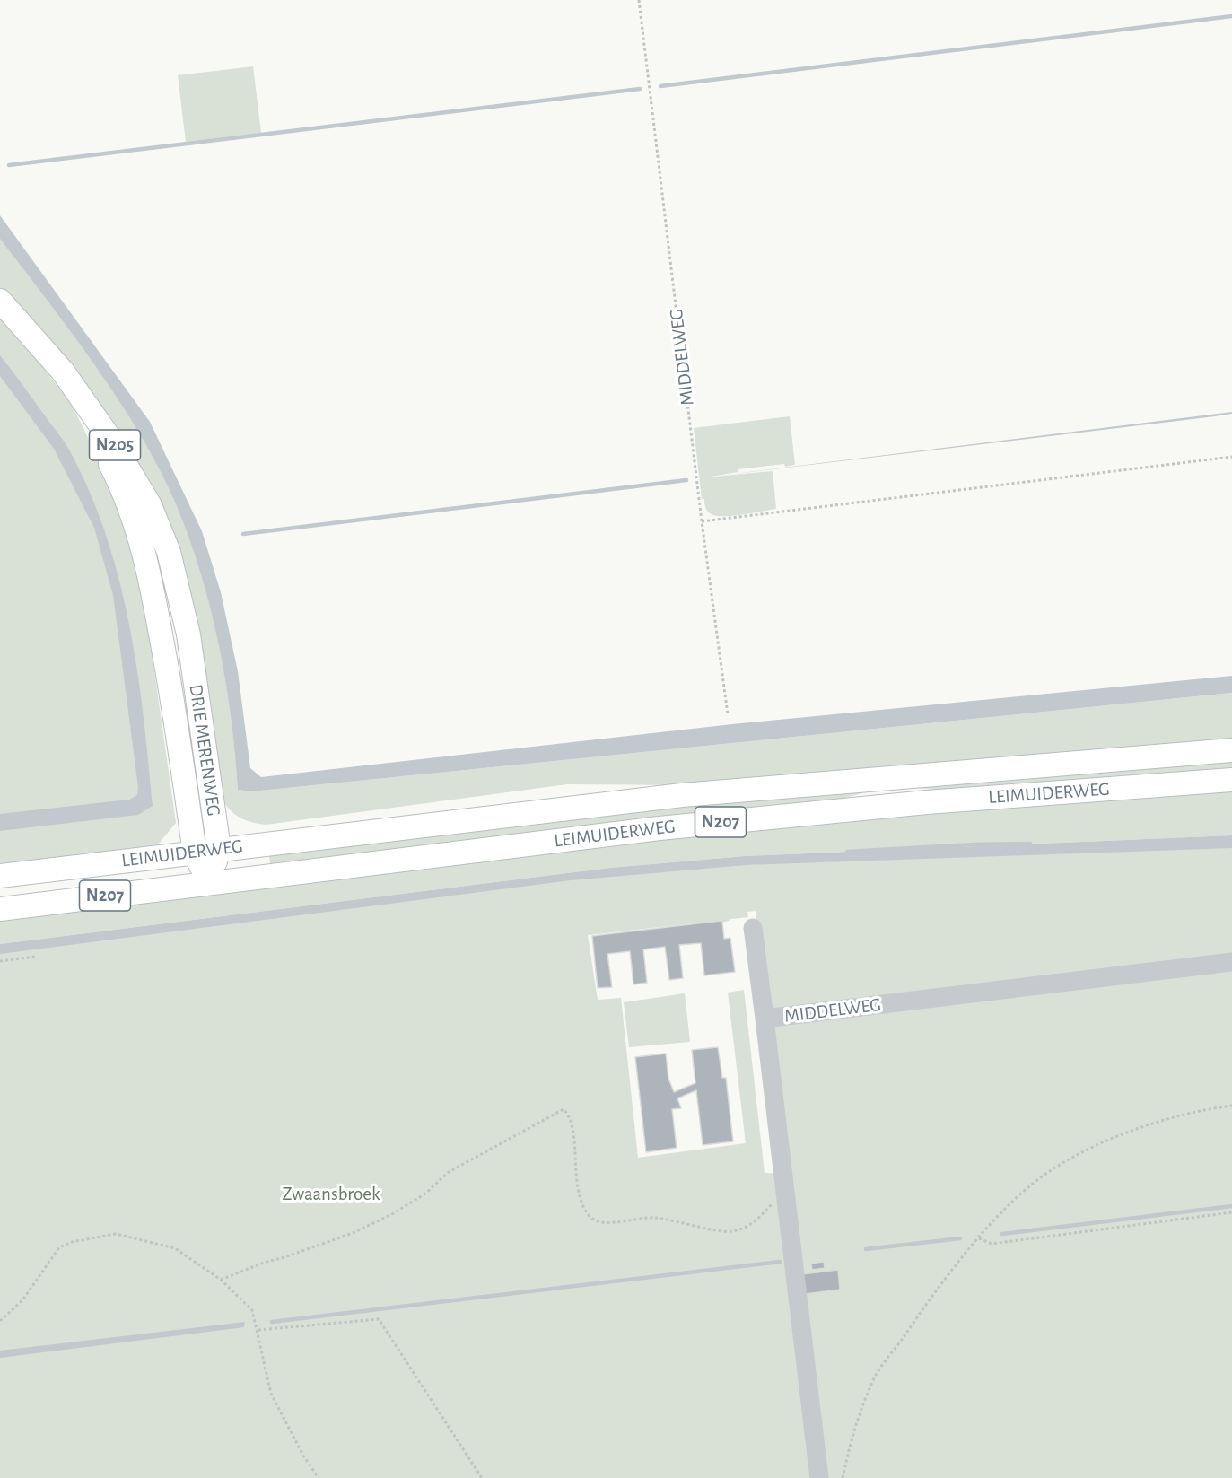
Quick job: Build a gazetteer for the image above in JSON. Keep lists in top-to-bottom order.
{
  "streets": {
    "main road": [
      "N205",
      "DRIE MERENWEG",
      "LEIMUIDERWEG",
      "N207"
    ],
    "lane": ["MIDDELWEG"]
  },
  "crossings": [
    ["DRIE MERENWEG", "LEIMUIDERWEG"]
  ],
  "parks": ["Zwaansbroek"]
}
